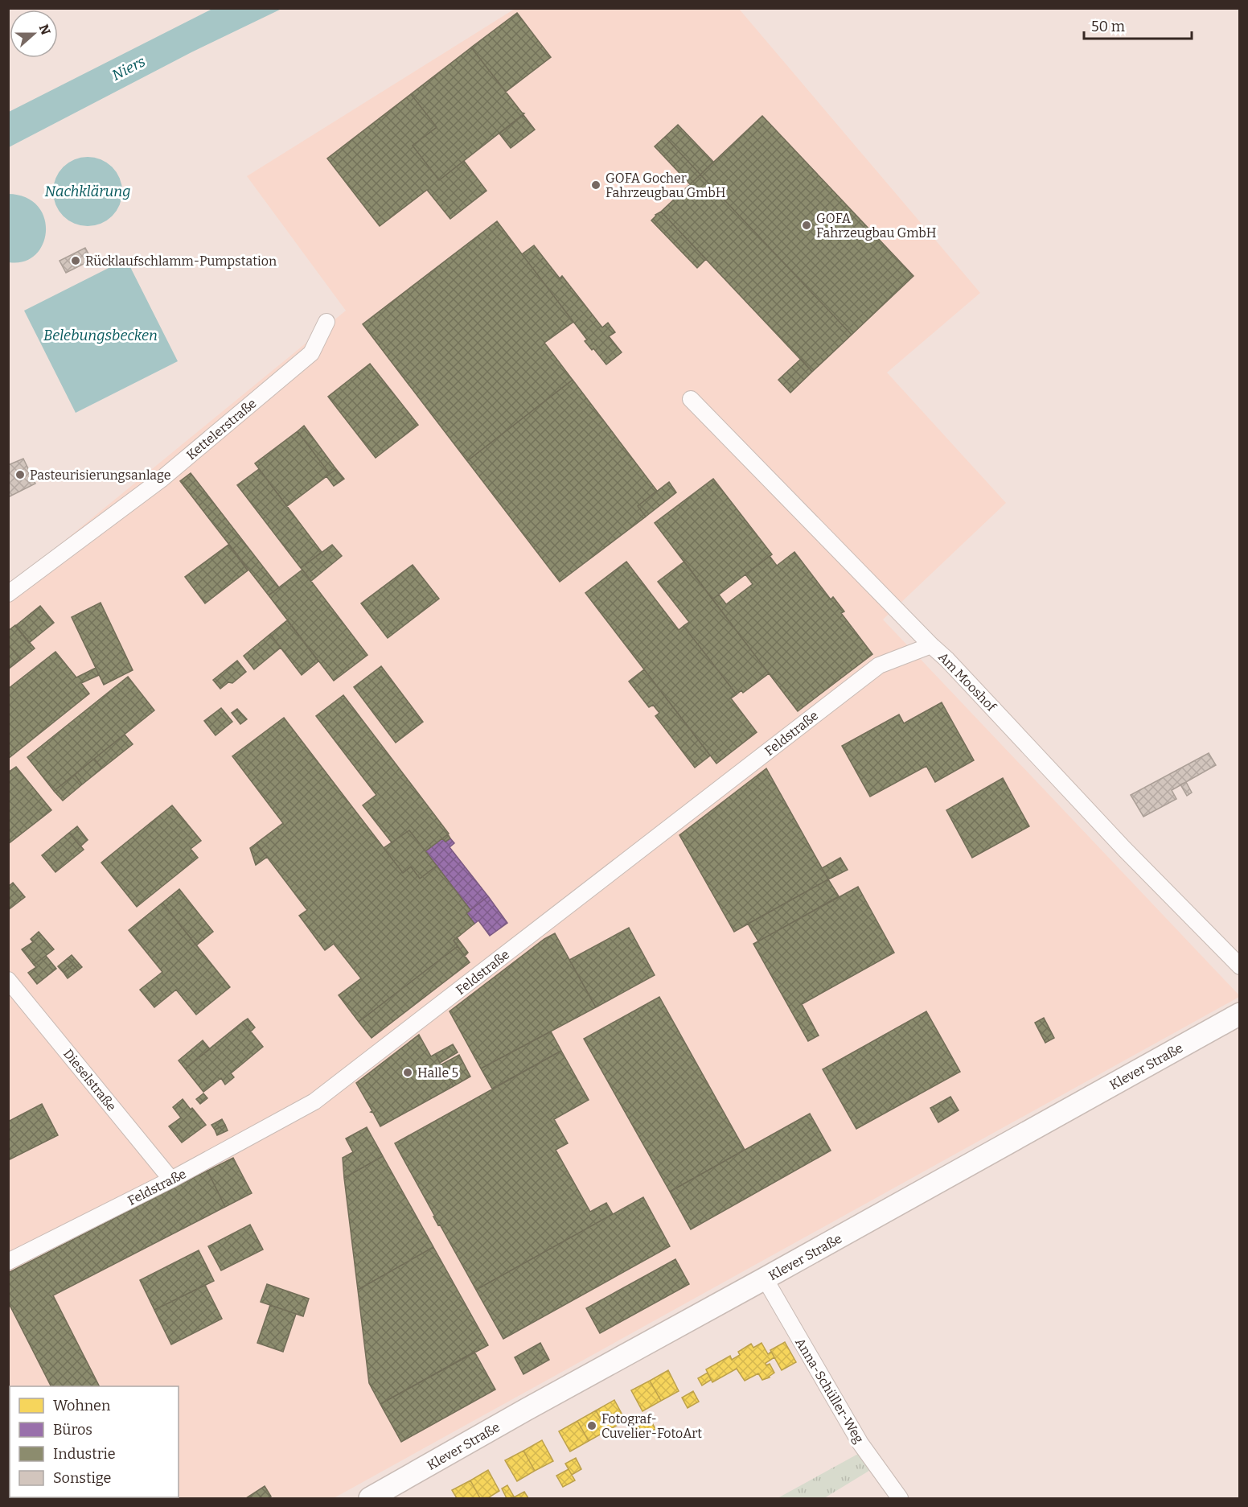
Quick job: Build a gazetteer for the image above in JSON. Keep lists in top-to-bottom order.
{
  "streets": {
    "street": [
      "Kettelerstraße",
      "Am Mooshof",
      "Feldstraße",
      "Klever Straße",
      "Dieselstraße",
      "Anna-Schüller-Weg"
    ]
  },
  "crossings": [
    ["Am Mooshof", "Feldstraße"],
    ["Feldstraße", "Dieselstraße"],
    ["Klever Straße", "Anna-Schüller-Weg"]
  ],
  "water": ["Niers", "Nachklärung", "Belebungsbecken"],
  "places": [
    "GOFA Gocher Fahrzeugbau GmbH",
    "GOFA Fahrzeugbau GmbH",
    "Rücklaufschlamm-Pumpstation",
    "Pasteurisierungsanlage",
    "Halle 5",
    "Fotograf- Cuvelier-FotoArt"
  ],
  "legend": [
    "Wohnen",
    "Büros",
    "Industrie",
    "Sonstige"
  ],
  "scale_bar": "50 m",
  "north": "right"
}
